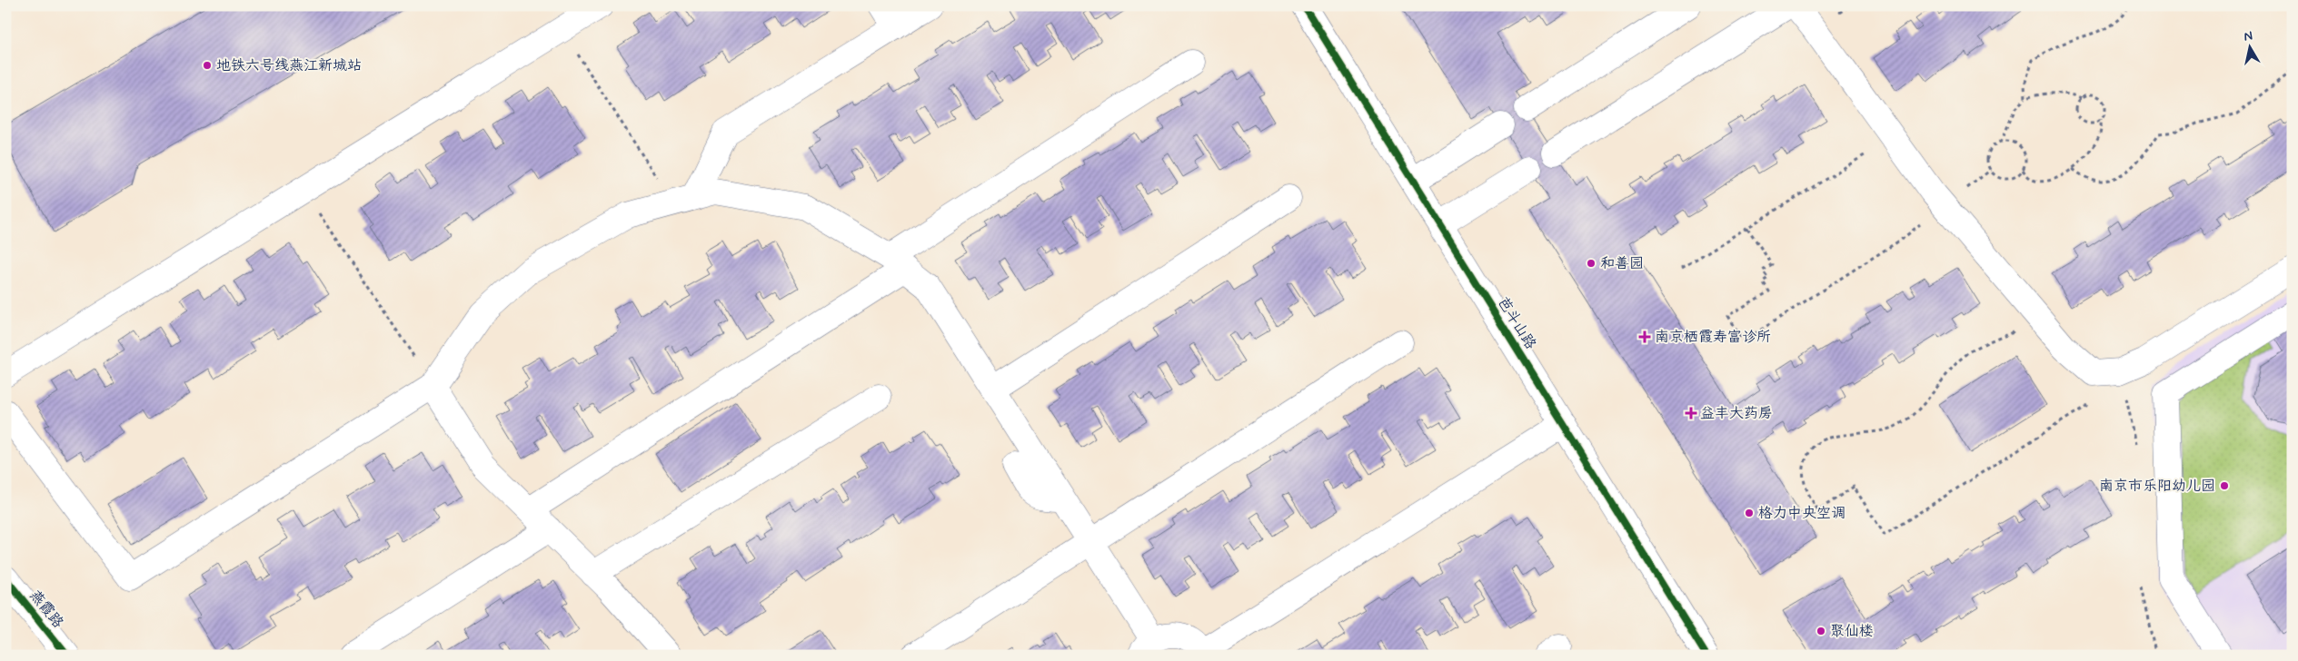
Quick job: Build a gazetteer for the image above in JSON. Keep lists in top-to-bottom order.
{
  "streets": {
    "street": ["芭斗山路", "燕霞路"]
  },
  "places": {
    "other": [
      "地铁六号线燕江新城站",
      "和善园",
      "南京市乐阳幼儿园",
      "格力中央空调",
      "聚仙楼"
    ],
    "health": ["南京栖霞寿富诊所", "益丰大药房"]
  },
  "north": "top"
}
